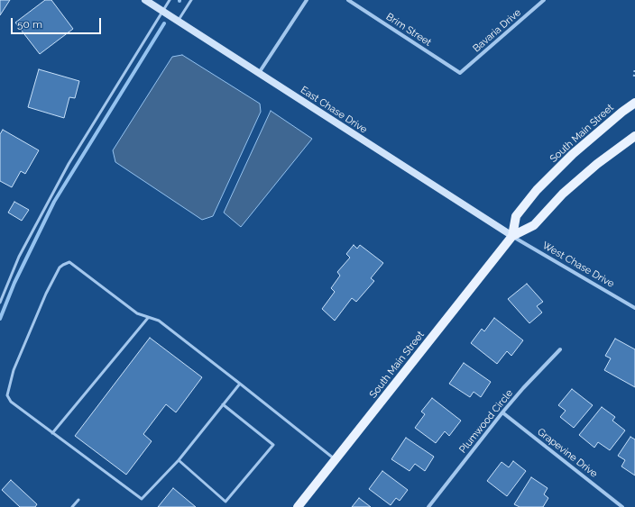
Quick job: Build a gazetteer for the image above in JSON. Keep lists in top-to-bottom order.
{
  "streets": {
    "main road": ["South Main Street"],
    "street": [
      "Brim Street",
      "Bavaria Drive",
      "East Chase Drive",
      "West Chase Drive",
      "Plumwood Circle",
      "Grapevine Drive"
    ]
  },
  "crossings": [
    ["Brim Street", "Bavaria Drive"],
    ["East Chase Drive", "South Main Street"],
    ["East Chase Drive", "West Chase Drive"],
    ["South Main Street", "West Chase Drive"],
    ["Plumwood Circle", "Grapevine Drive"]
  ],
  "scale_bar": "50 m"
}
